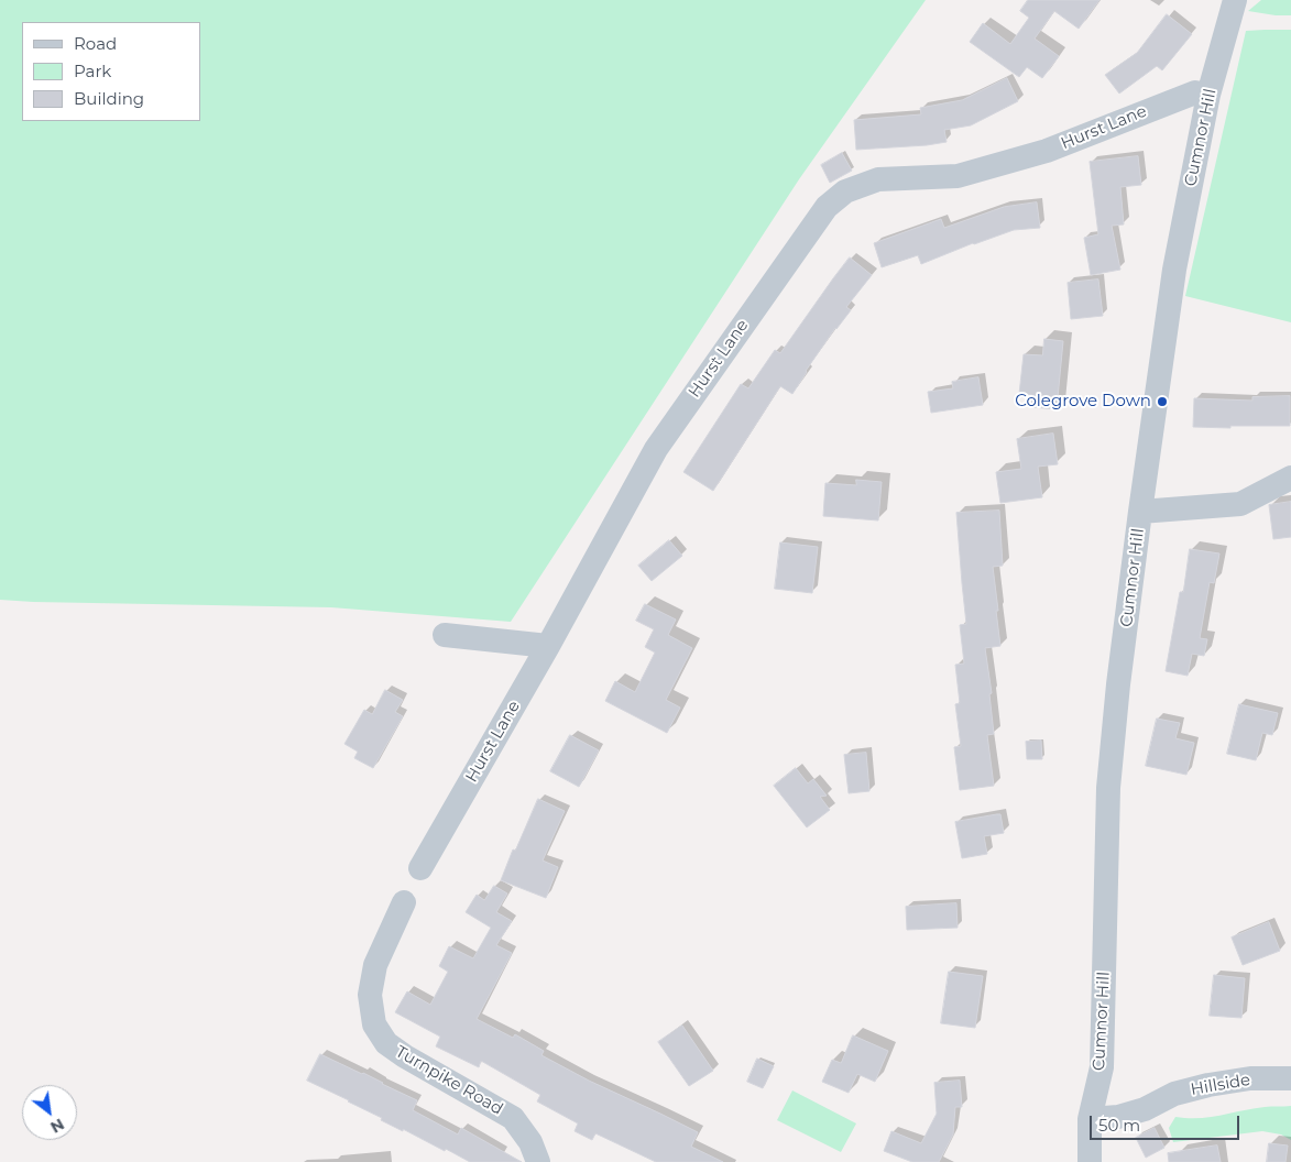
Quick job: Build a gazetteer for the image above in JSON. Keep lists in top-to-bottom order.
{
  "streets": {
    "street": [
      "Hurst Lane",
      "Cumnor Hill",
      "Turnpike Road",
      "Hillside"
    ]
  },
  "crossings": [
    ["Hurst Lane", "Cumnor Hill"],
    ["Cumnor Hill", "Hillside"]
  ],
  "places": ["Colegrove Down"],
  "legend": ["Road", "Park", "Building"],
  "scale_bar": "50 m",
  "north": "bottom right"
}
